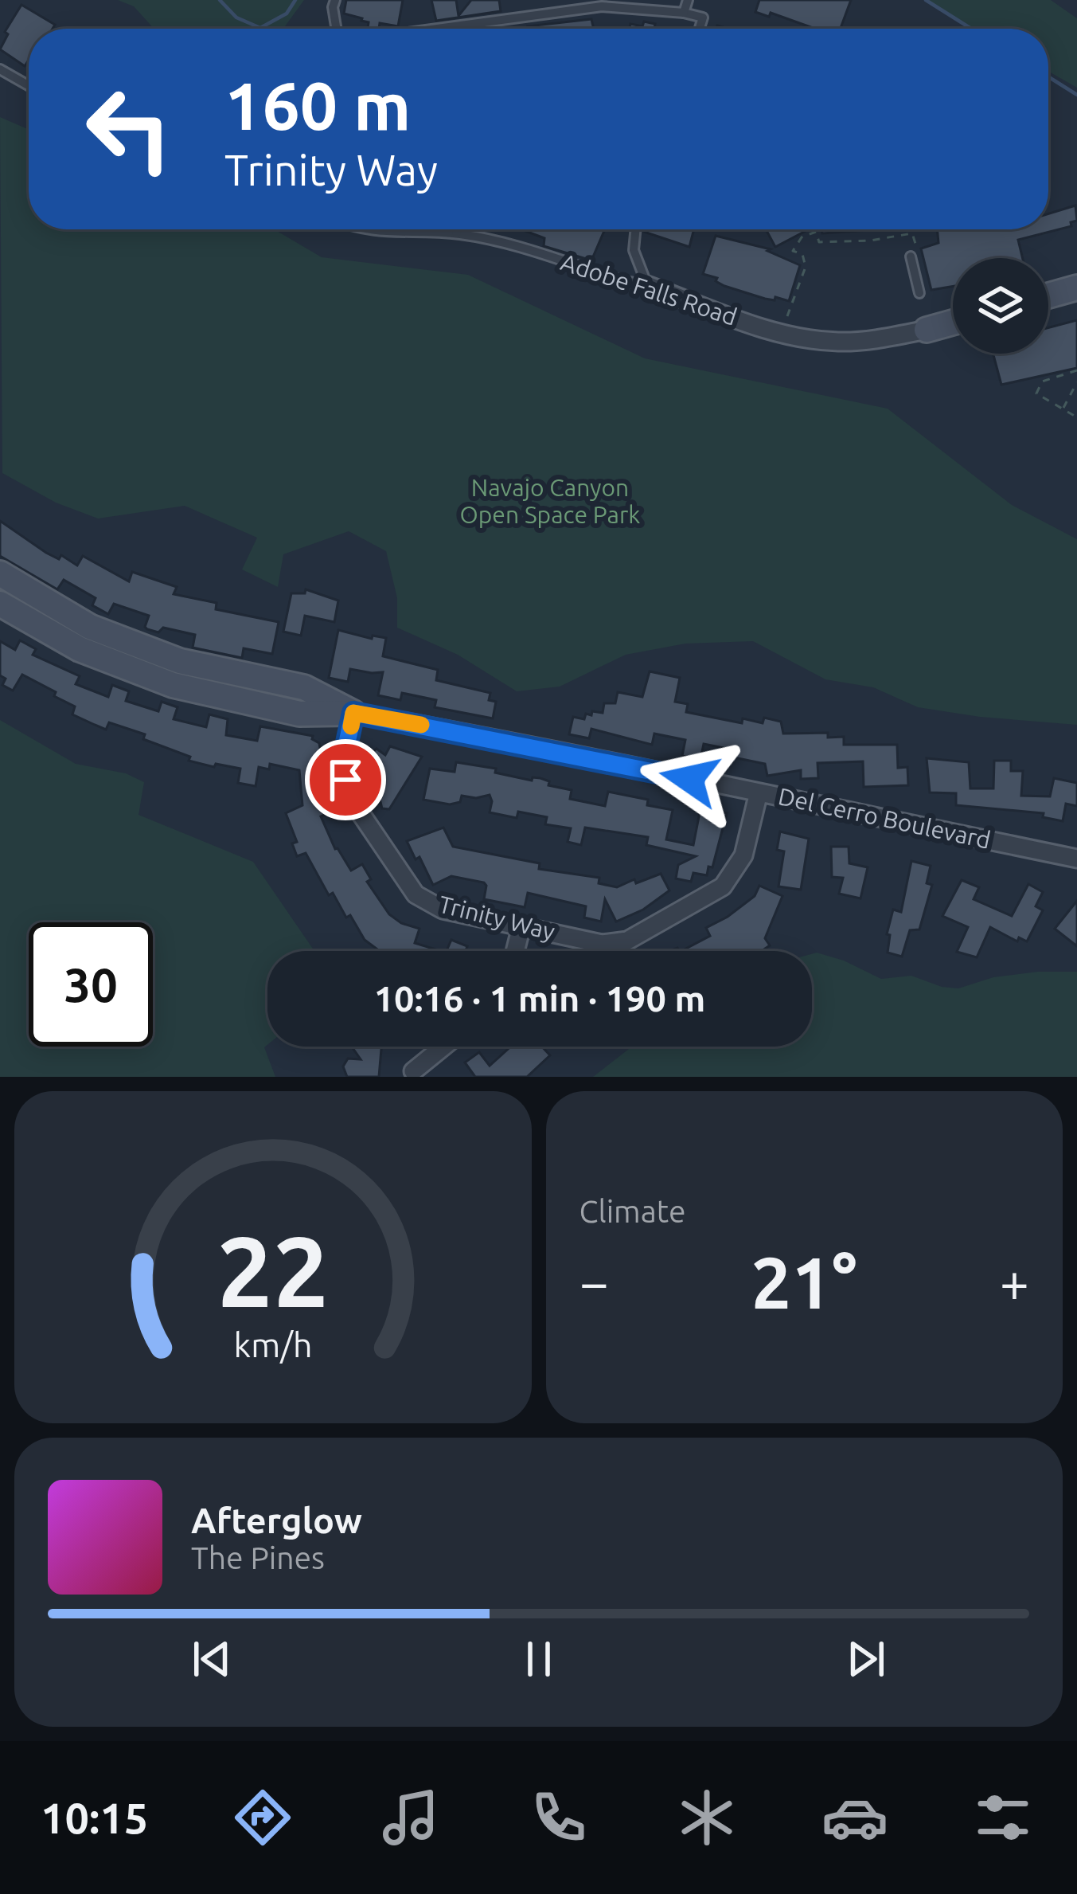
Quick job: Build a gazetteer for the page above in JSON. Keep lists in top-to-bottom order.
{
  "streets": {
    "street": ["Adobe Falls Road", "Del Cerro Boulevard", "Trinity Way"]
  },
  "crossings": [
    ["Del Cerro Boulevard", "Trinity Way"]
  ],
  "parks": ["Navajo Canyon Open Space Park"],
  "page": {
    "turn": ["160 m", "Trinity Way"],
    "limit": "30",
    "trip": "10:16 · 1 min · 190 m",
    "tile": "Climate",
    "heat": ["−", "21°", "+"],
    "song": ["Afterglow", "The Pines"],
    "tabs": "10:15",
    "gauge": ["22", "km/h"]
  }
}
